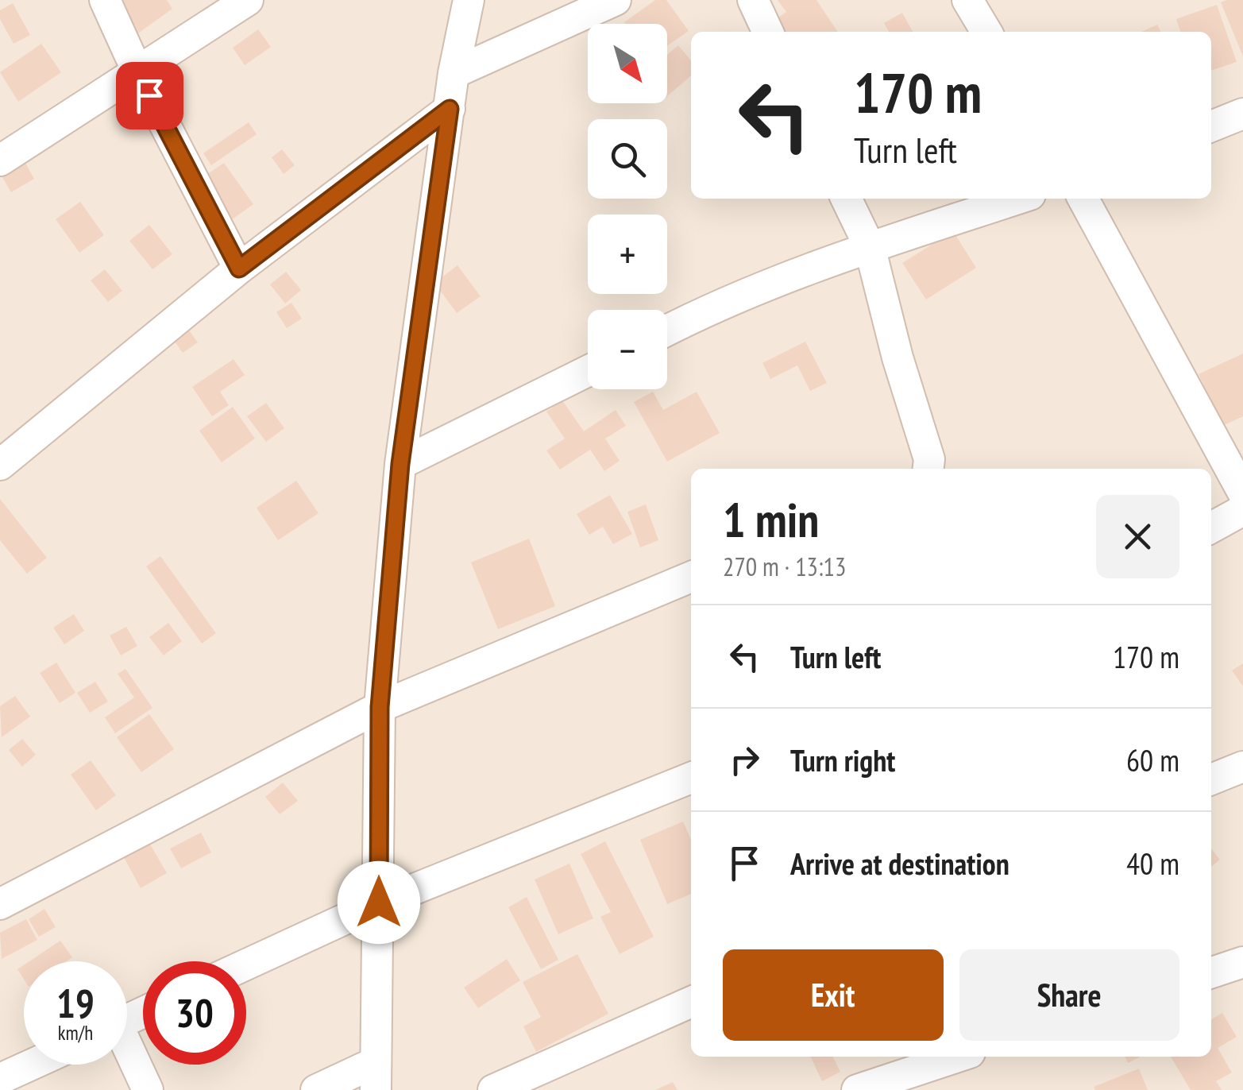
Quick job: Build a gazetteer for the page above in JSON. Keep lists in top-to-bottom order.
{
  "north": "bottom right",
  "page": {
    "map_buttons": ["+", "−"],
    "turn": ["170 m", "Turn left"],
    "heading": ["1 min", "270 m · 13:13"],
    "list": [
      {
        "name": "Turn left",
        "value": "170 m"
      },
      {
        "name": "Turn right",
        "value": "60 m"
      },
      {
        "name": "Arrive at destination",
        "value": "40 m"
      }
    ],
    "buttons": ["Exit", "Share"],
    "speed": "19 km/h",
    "limit": "30"
  }
}
